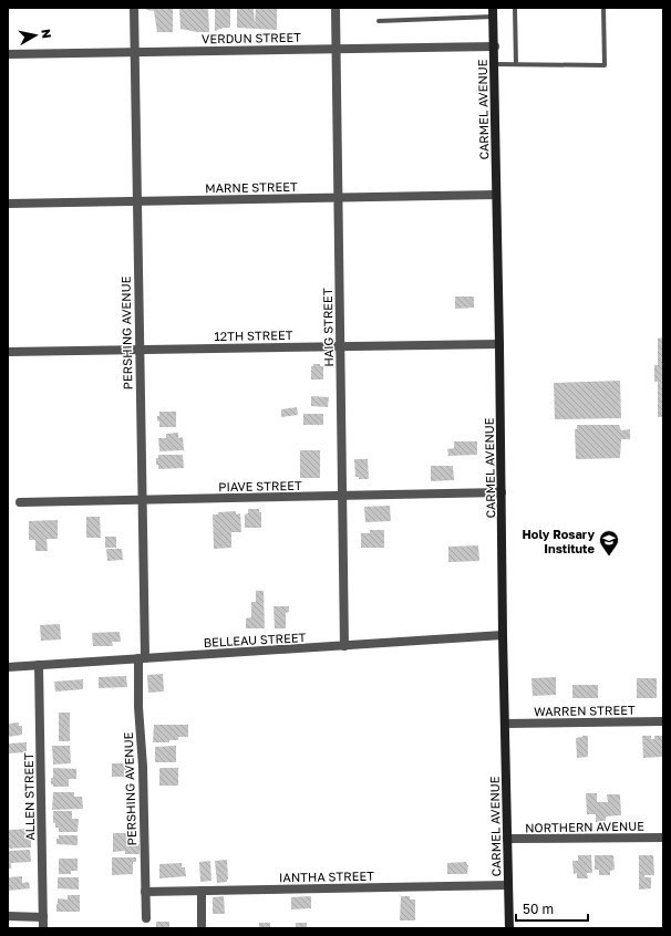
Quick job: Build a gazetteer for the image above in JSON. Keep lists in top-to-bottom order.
{
  "streets": {
    "main road": ["CARMEL AVENUE"],
    "street": [
      "VERDUN STREET",
      "MARNE STREET",
      "HAIG STREET",
      "PERSHING AVENUE",
      "12TH STREET",
      "PIAVE STREET",
      "BELLEAU STREET",
      "WARREN STREET",
      "ALLEN STREET",
      "NORTHERN AVENUE",
      "IANTHA STREET"
    ]
  },
  "crossings": [
    ["VERDUN STREET", "CARMEL AVENUE"],
    ["VERDUN STREET", "HAIG STREET"],
    ["VERDUN STREET", "PERSHING AVENUE"],
    ["CARMEL AVENUE", "MARNE STREET"],
    ["CARMEL AVENUE", "12TH STREET"],
    ["CARMEL AVENUE", "PIAVE STREET"],
    ["CARMEL AVENUE", "BELLEAU STREET"],
    ["CARMEL AVENUE", "WARREN STREET"],
    ["CARMEL AVENUE", "NORTHERN AVENUE"],
    ["CARMEL AVENUE", "IANTHA STREET"],
    ["MARNE STREET", "HAIG STREET"],
    ["MARNE STREET", "PERSHING AVENUE"],
    ["HAIG STREET", "12TH STREET"],
    ["HAIG STREET", "PIAVE STREET"],
    ["HAIG STREET", "BELLEAU STREET"],
    ["PERSHING AVENUE", "12TH STREET"],
    ["PERSHING AVENUE", "PIAVE STREET"],
    ["PERSHING AVENUE", "BELLEAU STREET"],
    ["PERSHING AVENUE", "IANTHA STREET"],
    ["BELLEAU STREET", "ALLEN STREET"]
  ],
  "places": {
    "school or university": ["Holy Rosary Institute"]
  },
  "scale_bar": "50 m",
  "north": "right"
}
